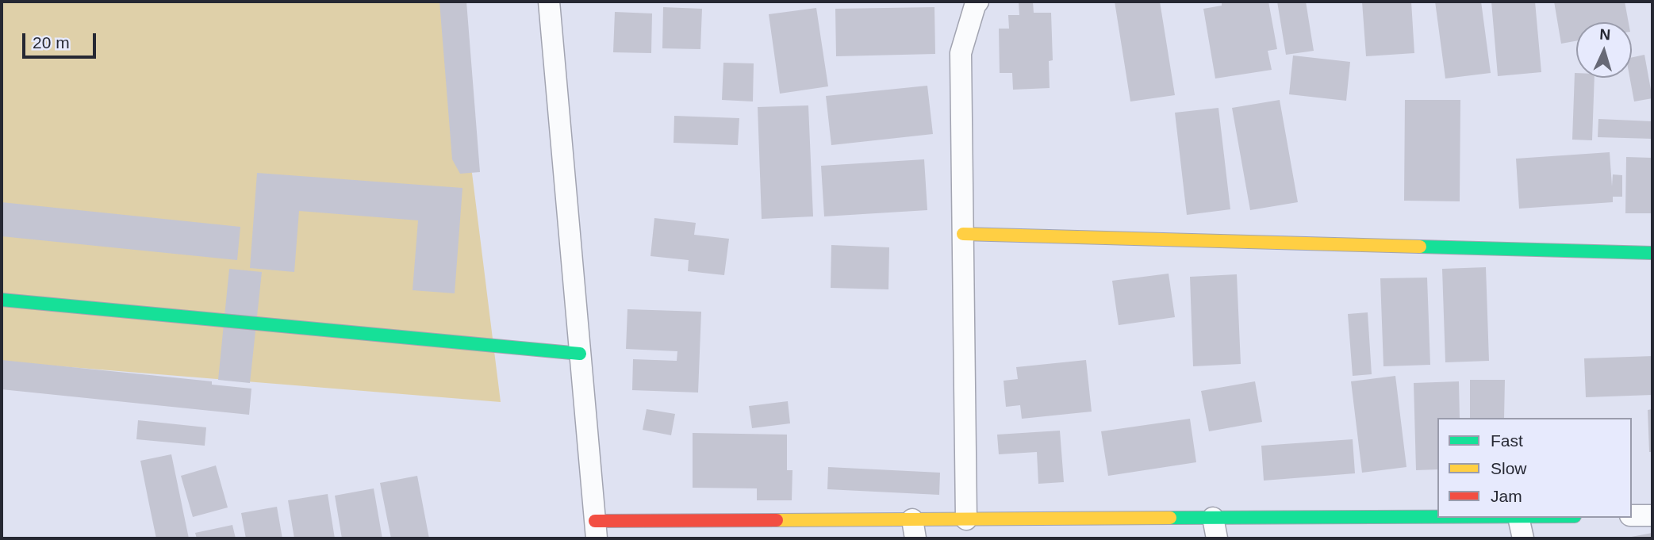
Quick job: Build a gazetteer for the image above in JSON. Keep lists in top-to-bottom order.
{
  "legend": ["Fast", "Slow", "Jam"],
  "scale_bar": "20 m",
  "north": "top"
}
